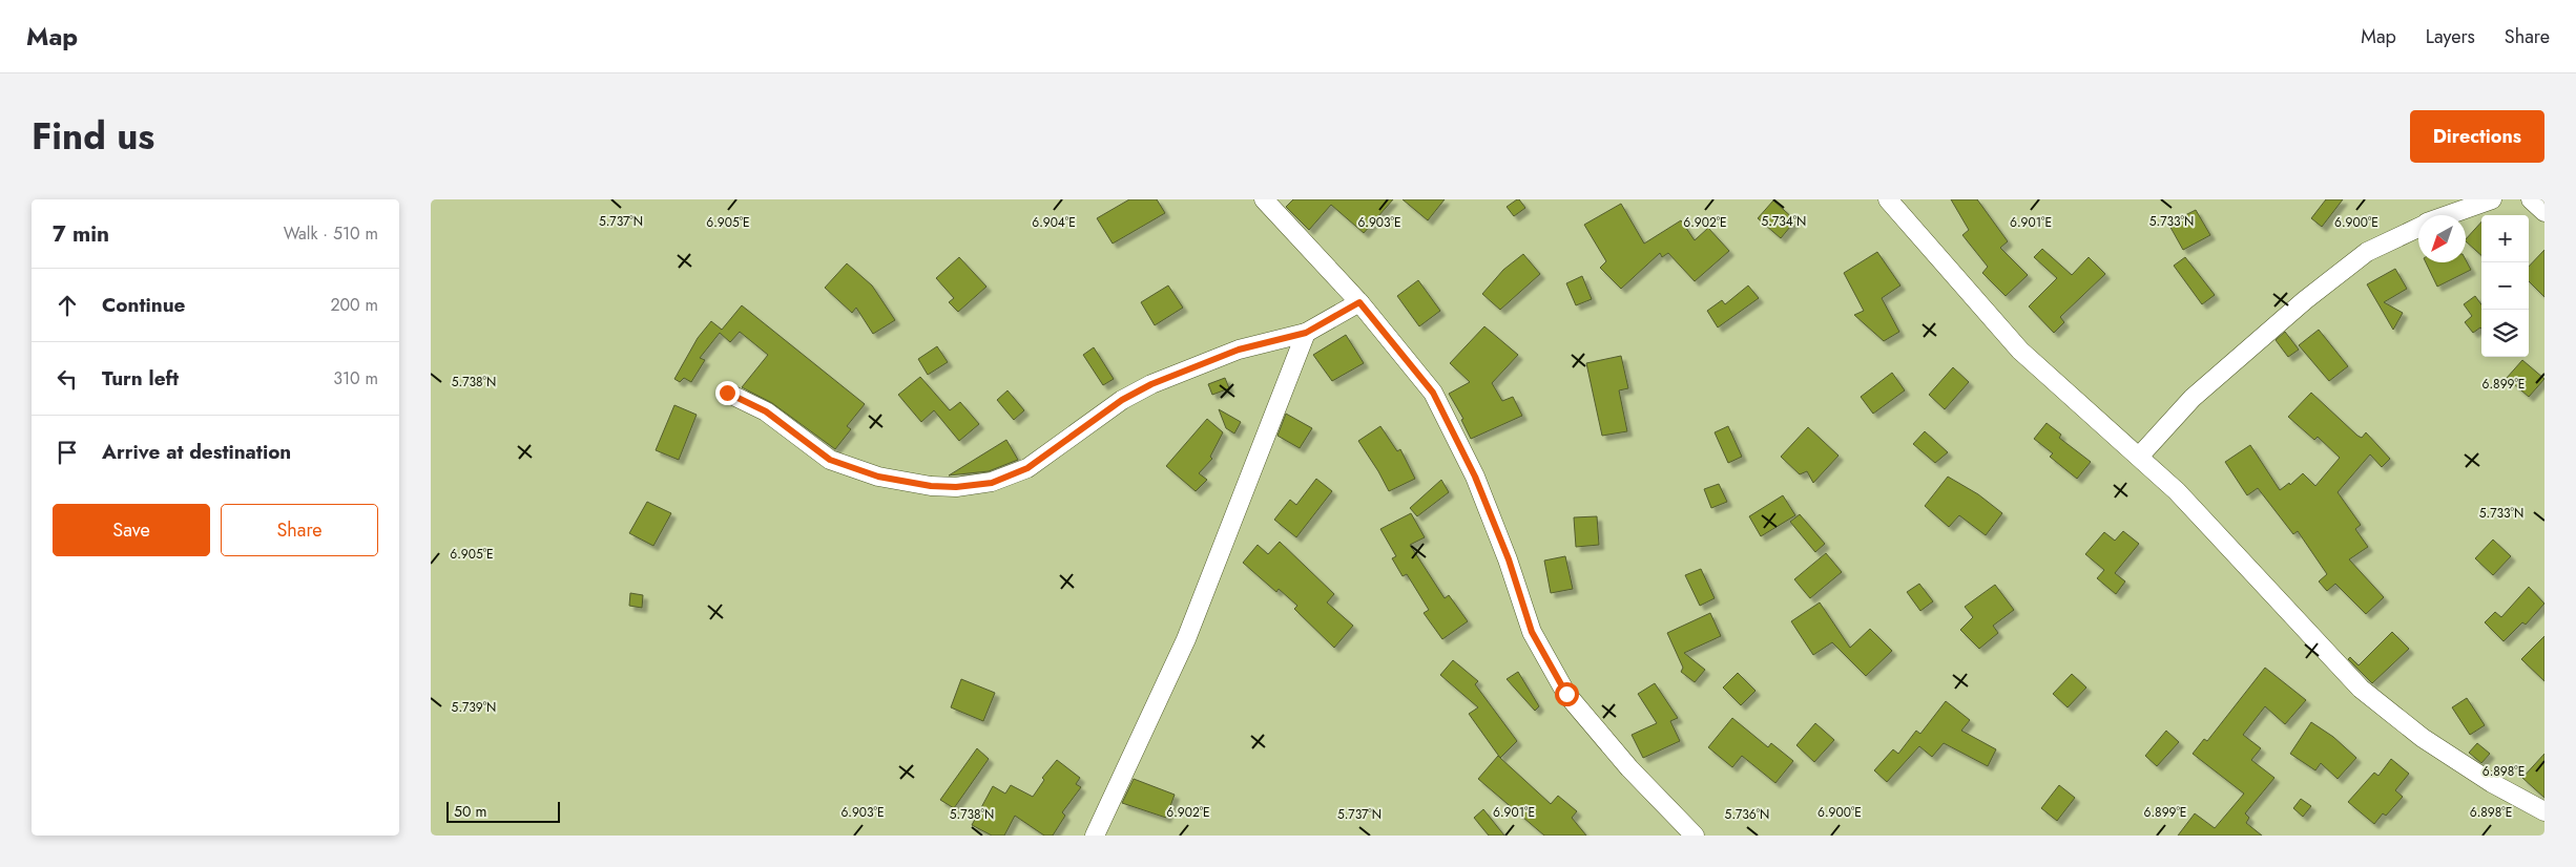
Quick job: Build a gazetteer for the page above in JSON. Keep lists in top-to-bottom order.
{
  "scale_bar": "50 m",
  "north": "bottom left",
  "page": {
    "header": "Map",
    "nav": ["Map", "Layers", "Share"],
    "title": "Find us",
    "buttons": [
      "Directions",
      ["Save", "Share"]
    ],
    "heading": ["7 min", "Walk · 510 m"],
    "map_buttons": ["+", "−"],
    "list": [
      ["Continue", "200 m"],
      ["Turn left", "310 m"],
      "Arrive at destination"
    ],
    "scale": "50 m"
  },
  "coordinates": [
    "5.737°N",
    "5.734°N",
    "5.733°N",
    "6.905°E",
    "6.904°E",
    "6.903°E",
    "6.902°E",
    "6.901°E",
    "6.900°E",
    "5.738°N",
    "6.899°E",
    "5.739°N",
    "6.898°E",
    "5.736°N"
  ]
}
